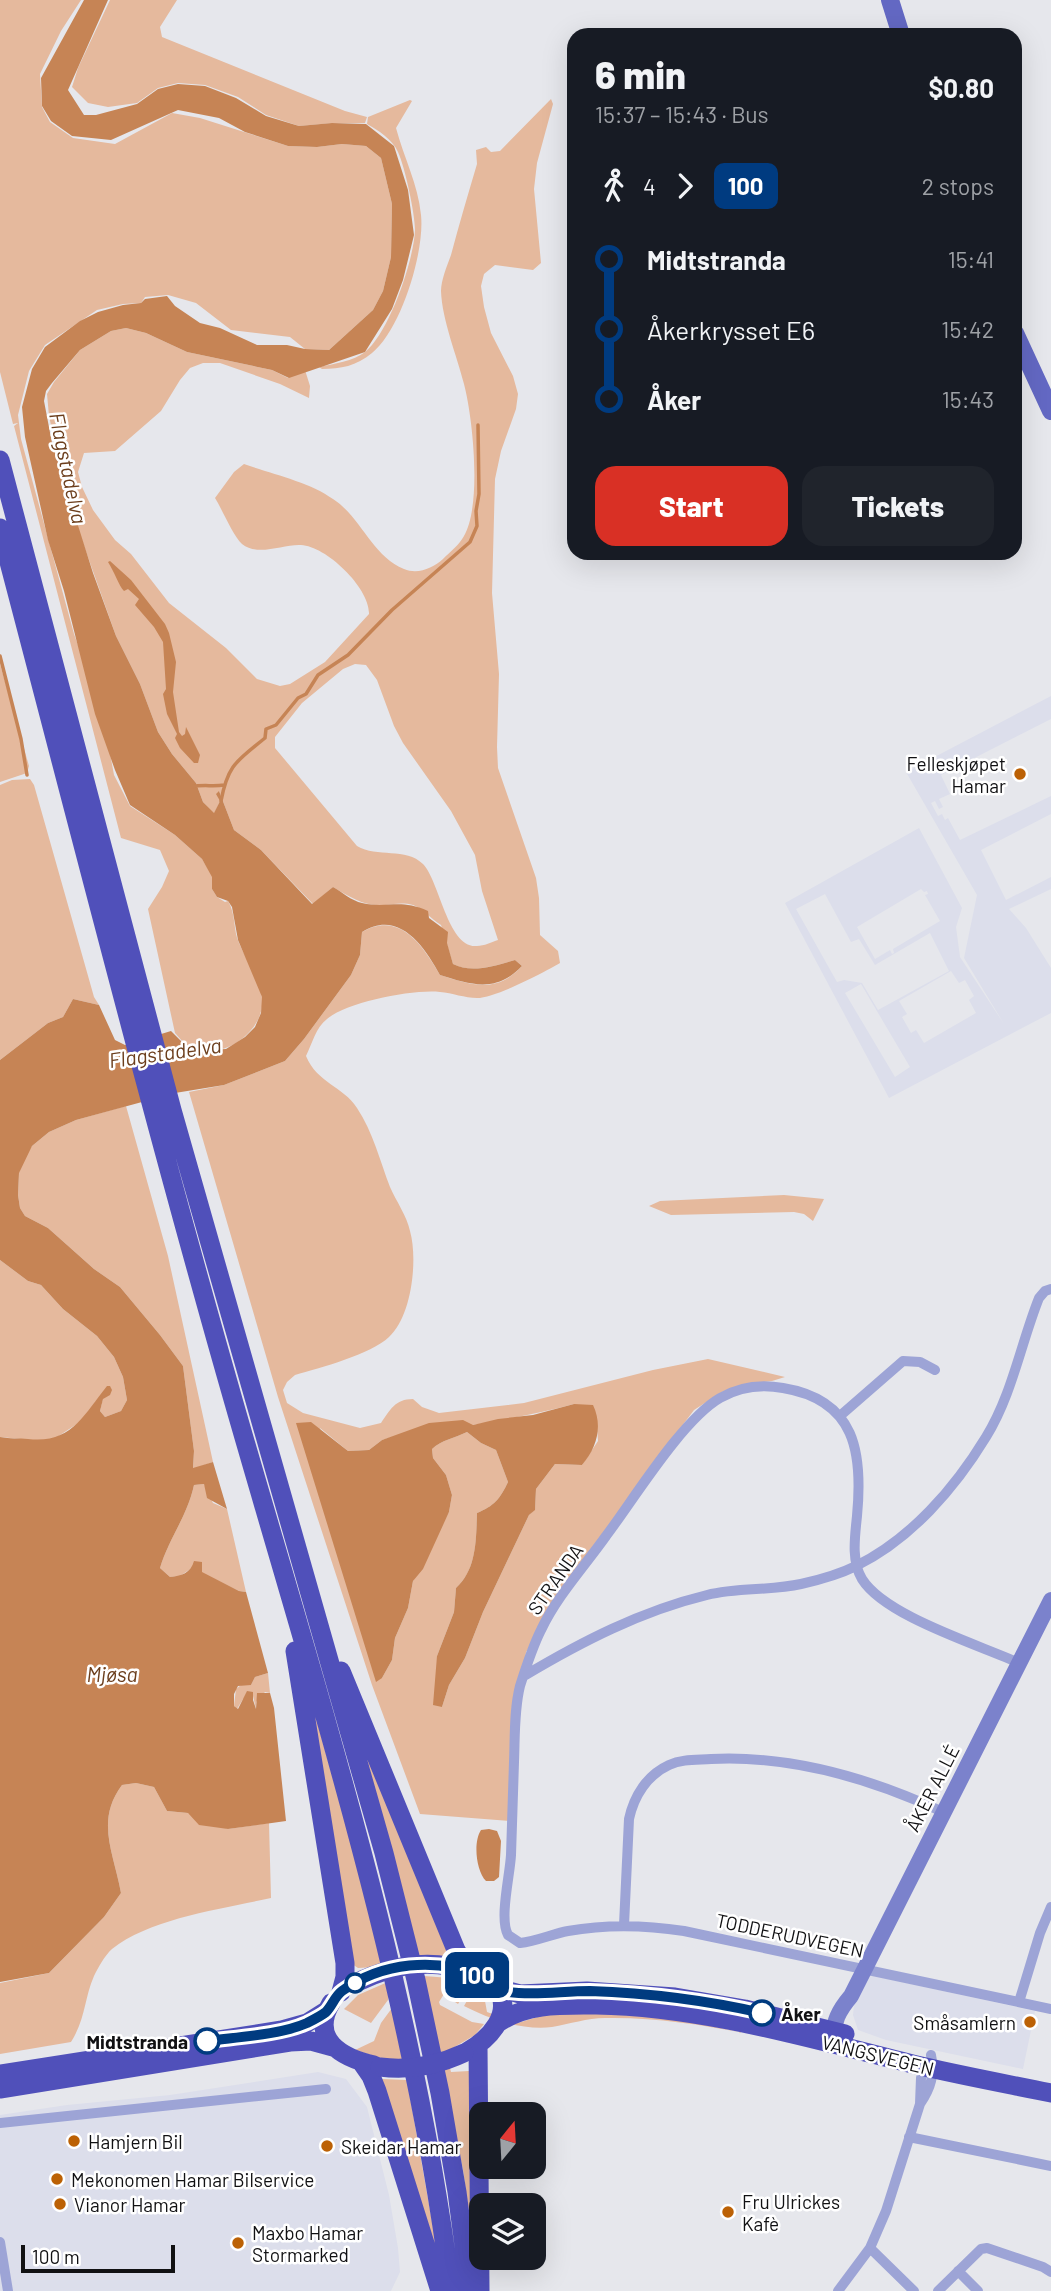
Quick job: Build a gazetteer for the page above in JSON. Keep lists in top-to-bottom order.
{
  "streets": {
    "highway": ["VANGSVEGEN"],
    "street": ["STRANDA", "ÅKER ALLÉ", "TODDERUDVEGEN"]
  },
  "crossings": [
    ["STRANDA", "TODDERUDVEGEN"],
    ["ÅKER ALLÉ", "TODDERUDVEGEN"],
    ["ÅKER ALLÉ", "VANGSVEGEN"]
  ],
  "water": ["Flagstadelva", "Mjøsa"],
  "places": [
    "Felleskjøpet Hamar",
    "Åker",
    "Småsamlern",
    "Midtstranda",
    "Hamjern Bil",
    "Skeidar Hamar",
    "Mekonomen Hamar Bilservice",
    "Vianor Hamar",
    "Fru Ulrickes Kafè",
    "Maxbo Hamar Stormarked"
  ],
  "lines": ["bus line 100"],
  "scale_bar": "100 m",
  "north": "top",
  "page": {
    "on_map": "100",
    "heading": ["6 min", "15:37 – 15:43 · Bus", "$0.80"],
    "legs": ["4", "100", "2 stops"],
    "list": [
      {
        "name": "Midtstranda",
        "value": "15:41"
      },
      {
        "name": "Åkerkrysset E6",
        "value": "15:42"
      },
      {
        "name": "Åker",
        "value": "15:43"
      }
    ],
    "buttons": ["Start", "Tickets"],
    "scale": "100 m"
  }
}
